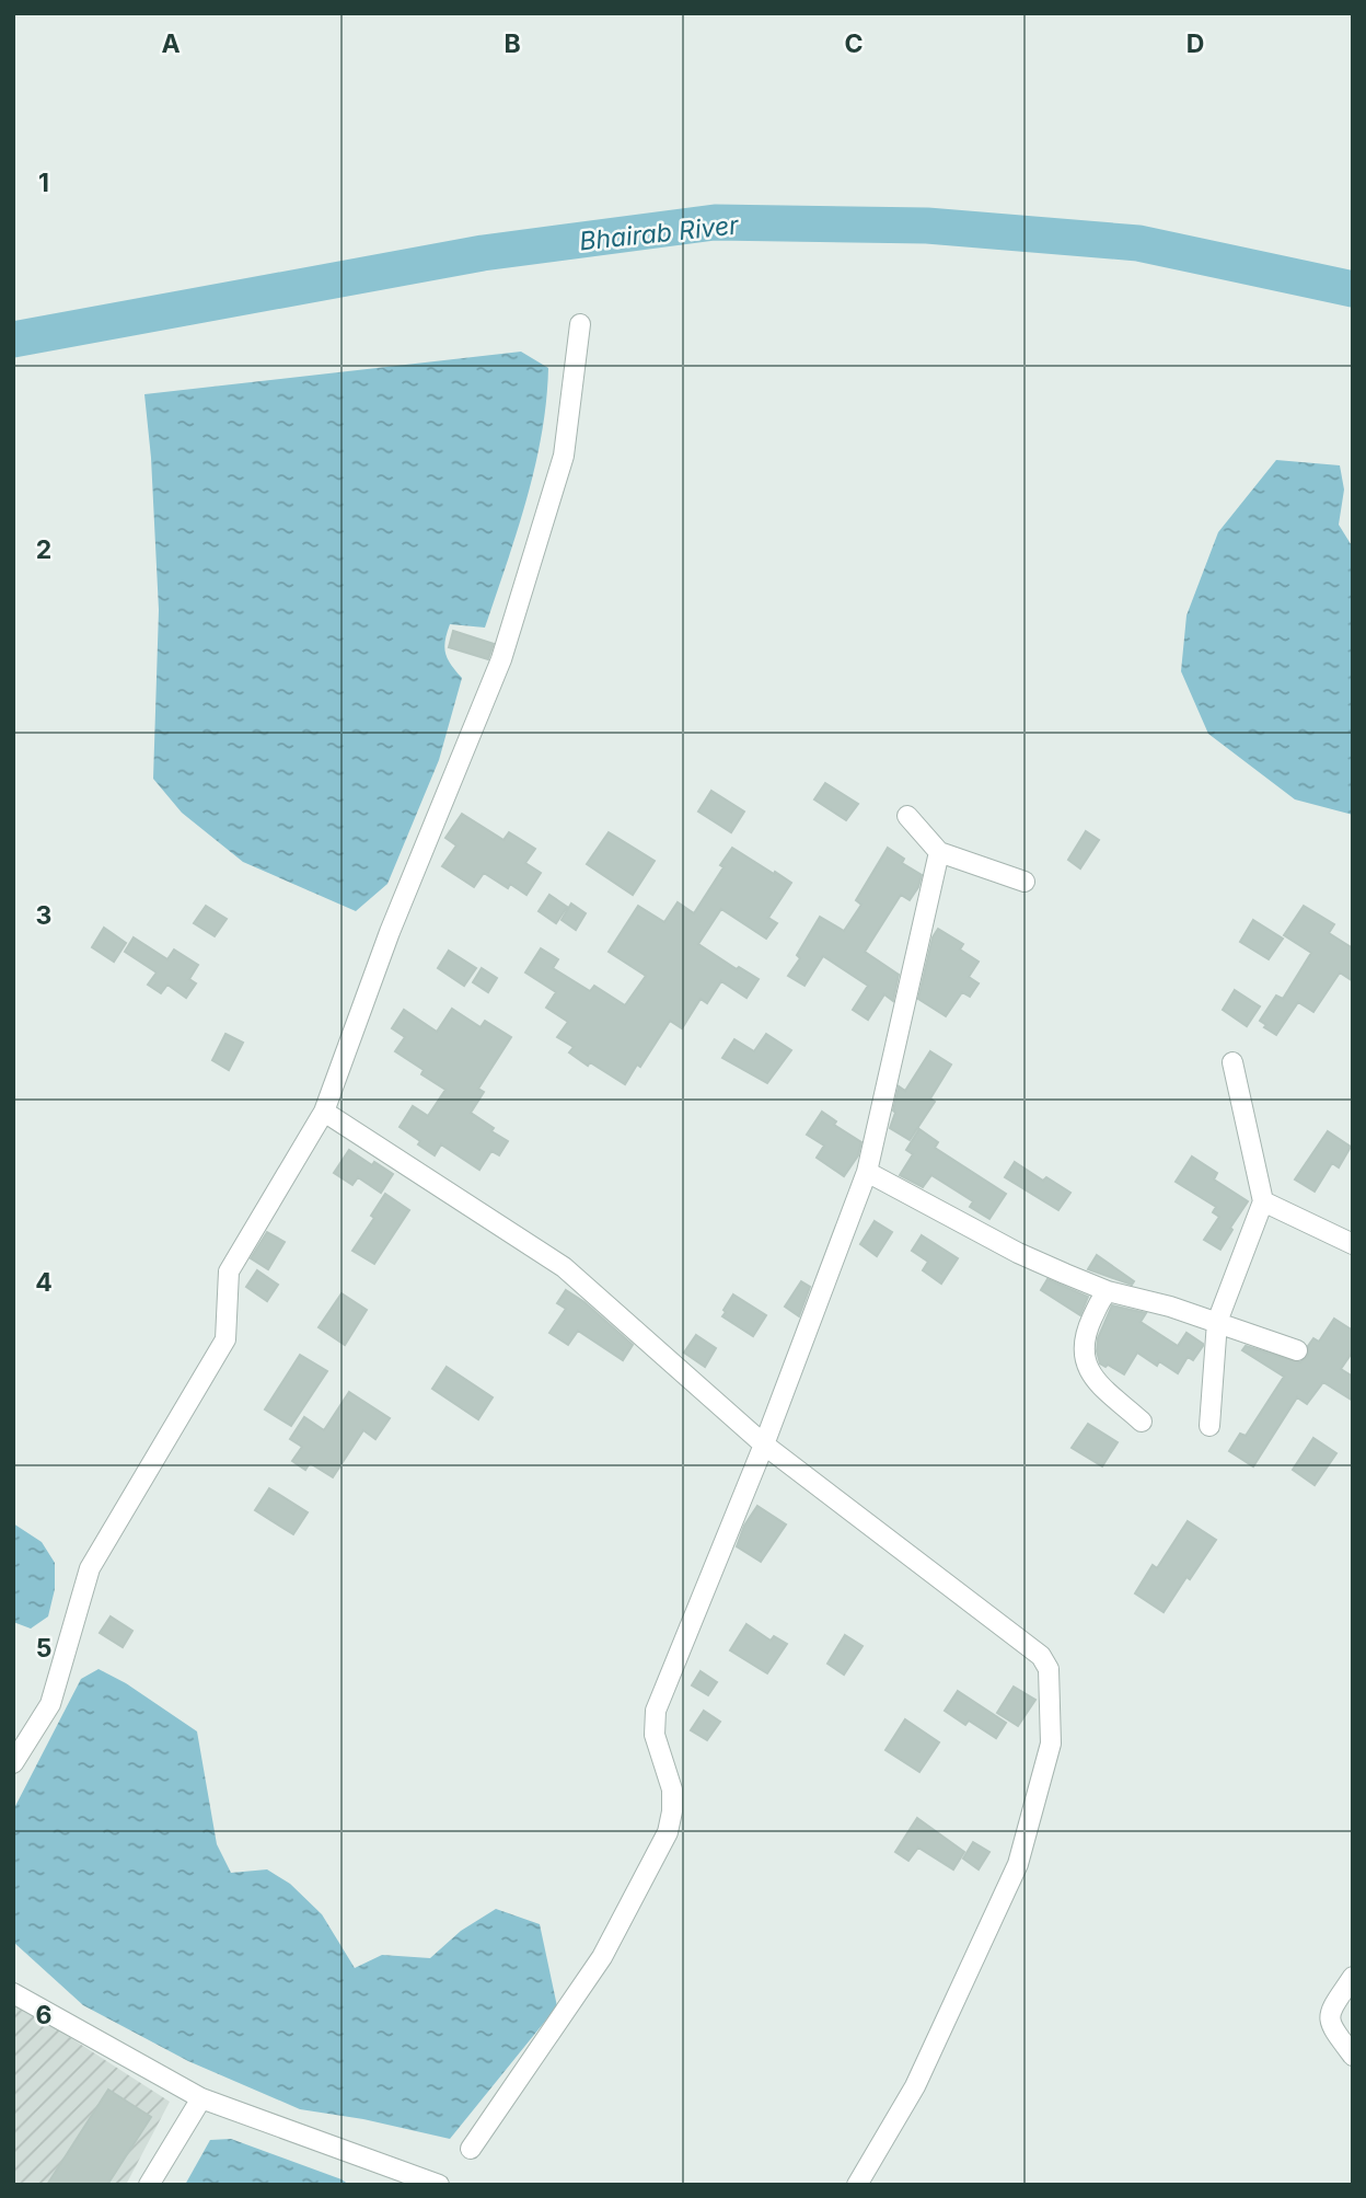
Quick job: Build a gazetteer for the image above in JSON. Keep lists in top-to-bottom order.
{
  "water": ["Bhairab River"],
  "grid": {
    "columns": [
      "A",
      "B",
      "C",
      "D"
    ],
    "rows": [
      "1",
      "2",
      "3",
      "4",
      "5",
      "6"
    ]
  }
}
